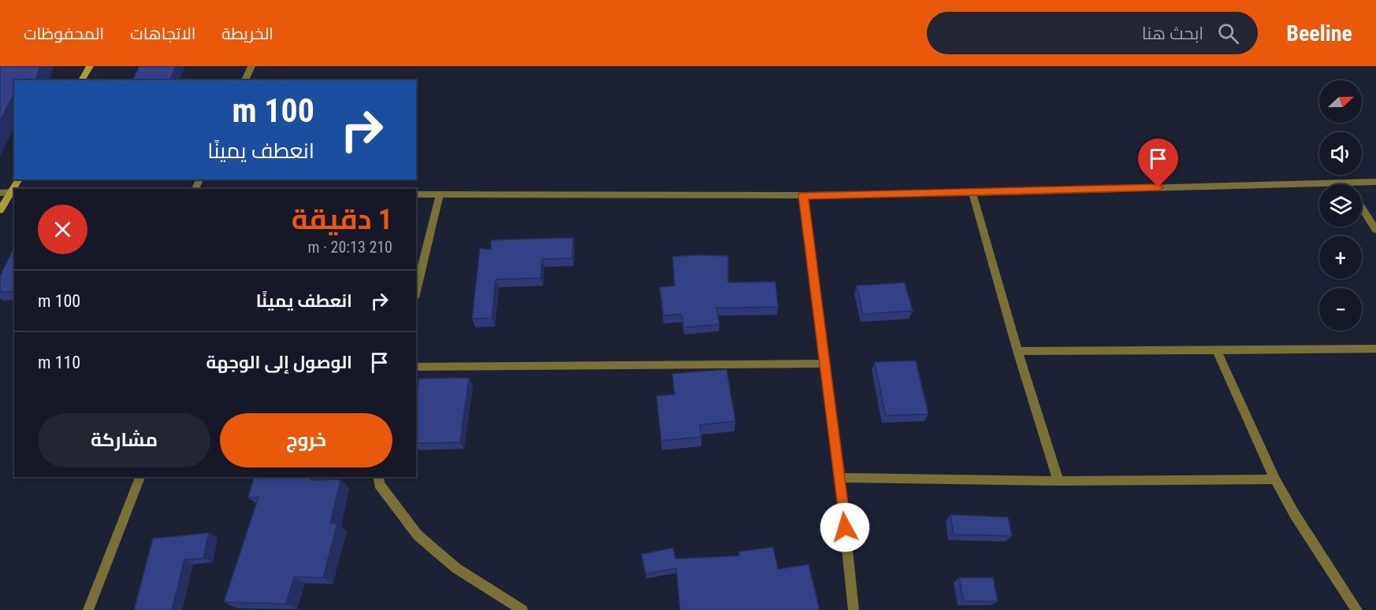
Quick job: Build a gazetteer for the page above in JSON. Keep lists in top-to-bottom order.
{
  "north": "right",
  "page": {
    "header": "Beeline",
    "search": "ابحث هنا",
    "nav": ["الخريطة", "الاتجاهات", "المحفوظات"],
    "map_buttons": ["+", "−"],
    "turn": ["100 m", "انعطف يمينًا"],
    "heading": ["1 دقيقة", "210 m · 20:13"],
    "list": [
      {
        "name": "انعطف يمينًا",
        "value": "100 m"
      },
      {
        "name": "الوصول إلى الوجهة",
        "value": "110 m"
      }
    ],
    "buttons": ["خروج", "مشاركة"]
  }
}
